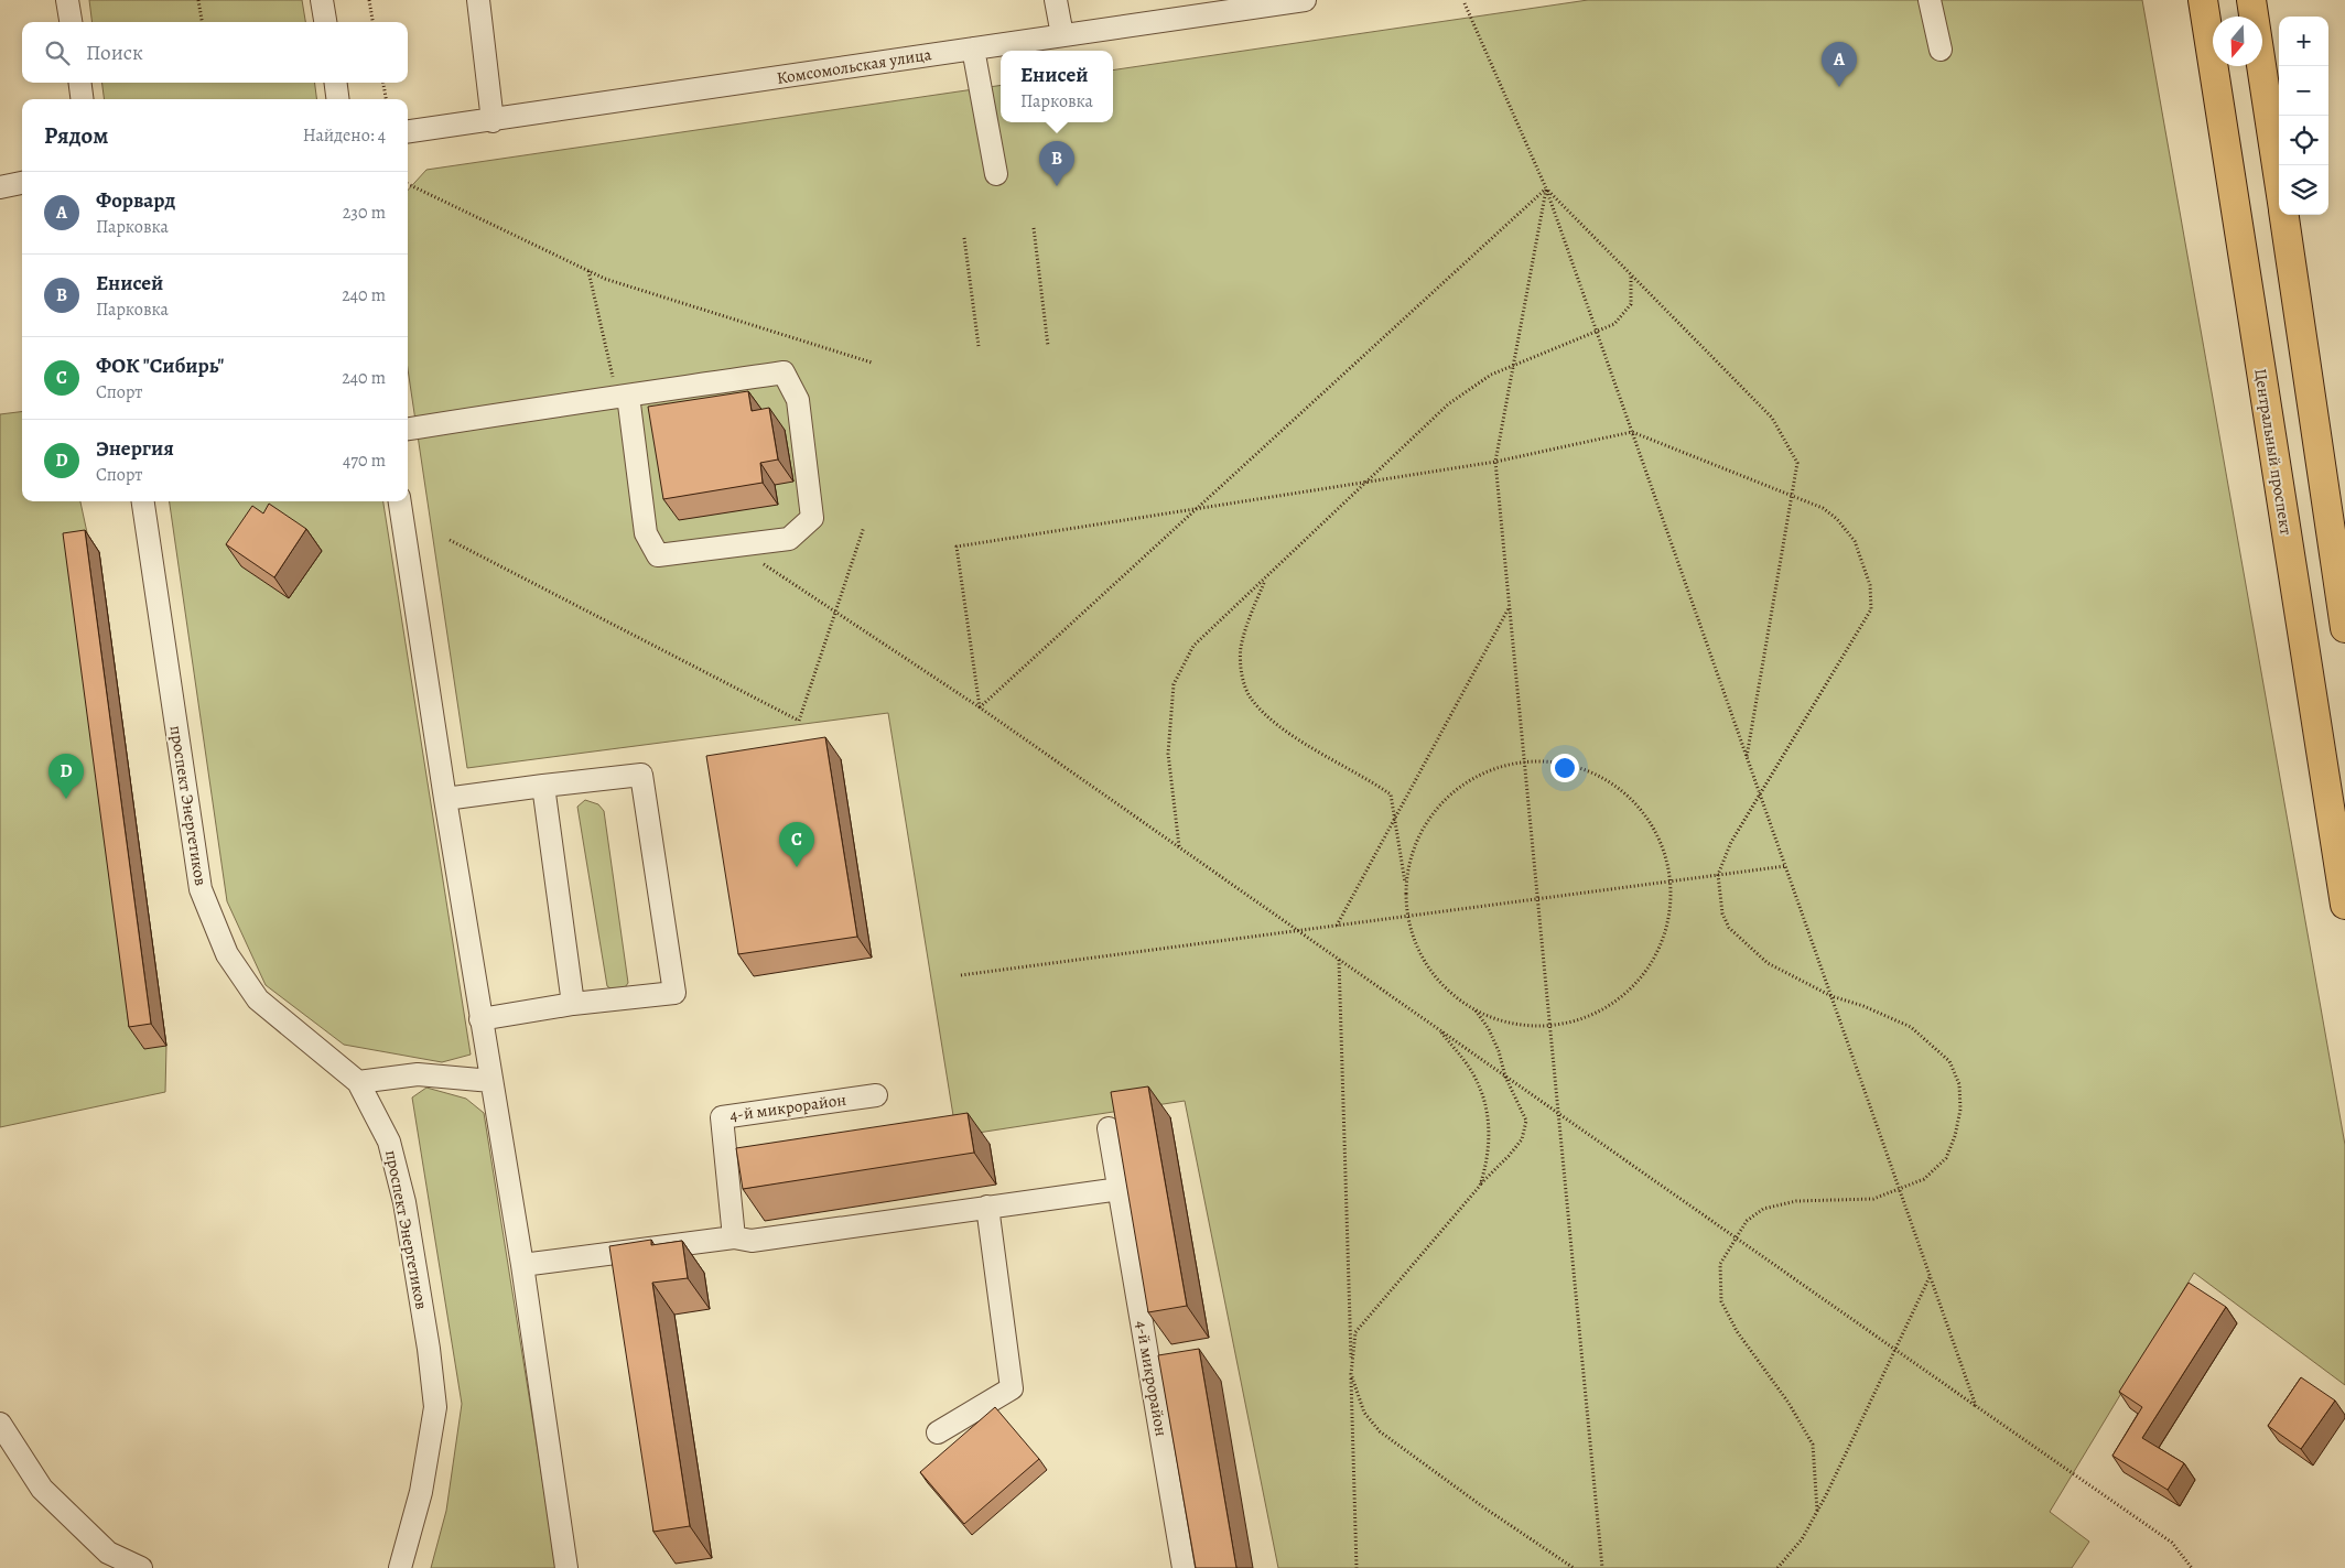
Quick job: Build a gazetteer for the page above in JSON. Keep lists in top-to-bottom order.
{
  "streets": {
    "main road": ["Центральный проспект"],
    "street": ["Комсомольская улица", "проспект Энергетиков", "4-й микрорайон"]
  },
  "north": "bottom",
  "page": {
    "map_buttons": ["+", "−"],
    "search": "Поиск",
    "pins": [
      "A",
      "B",
      "D",
      "C"
    ],
    "popup": ["Енисей", "Парковка"],
    "heading": ["Рядом", "Найдено: 4"],
    "list": [
      {
        "mark": "A",
        "name": "Форвард",
        "note": "Парковка",
        "value": "230 m"
      },
      {
        "mark": "B",
        "name": "Енисей",
        "note": "Парковка",
        "value": "240 m"
      },
      {
        "mark": "C",
        "name": "ФОК \"Сибирь\"",
        "note": "Спорт",
        "value": "240 m"
      },
      {
        "mark": "D",
        "name": "Энергия",
        "note": "Спорт",
        "value": "470 m"
      }
    ]
  }
}
